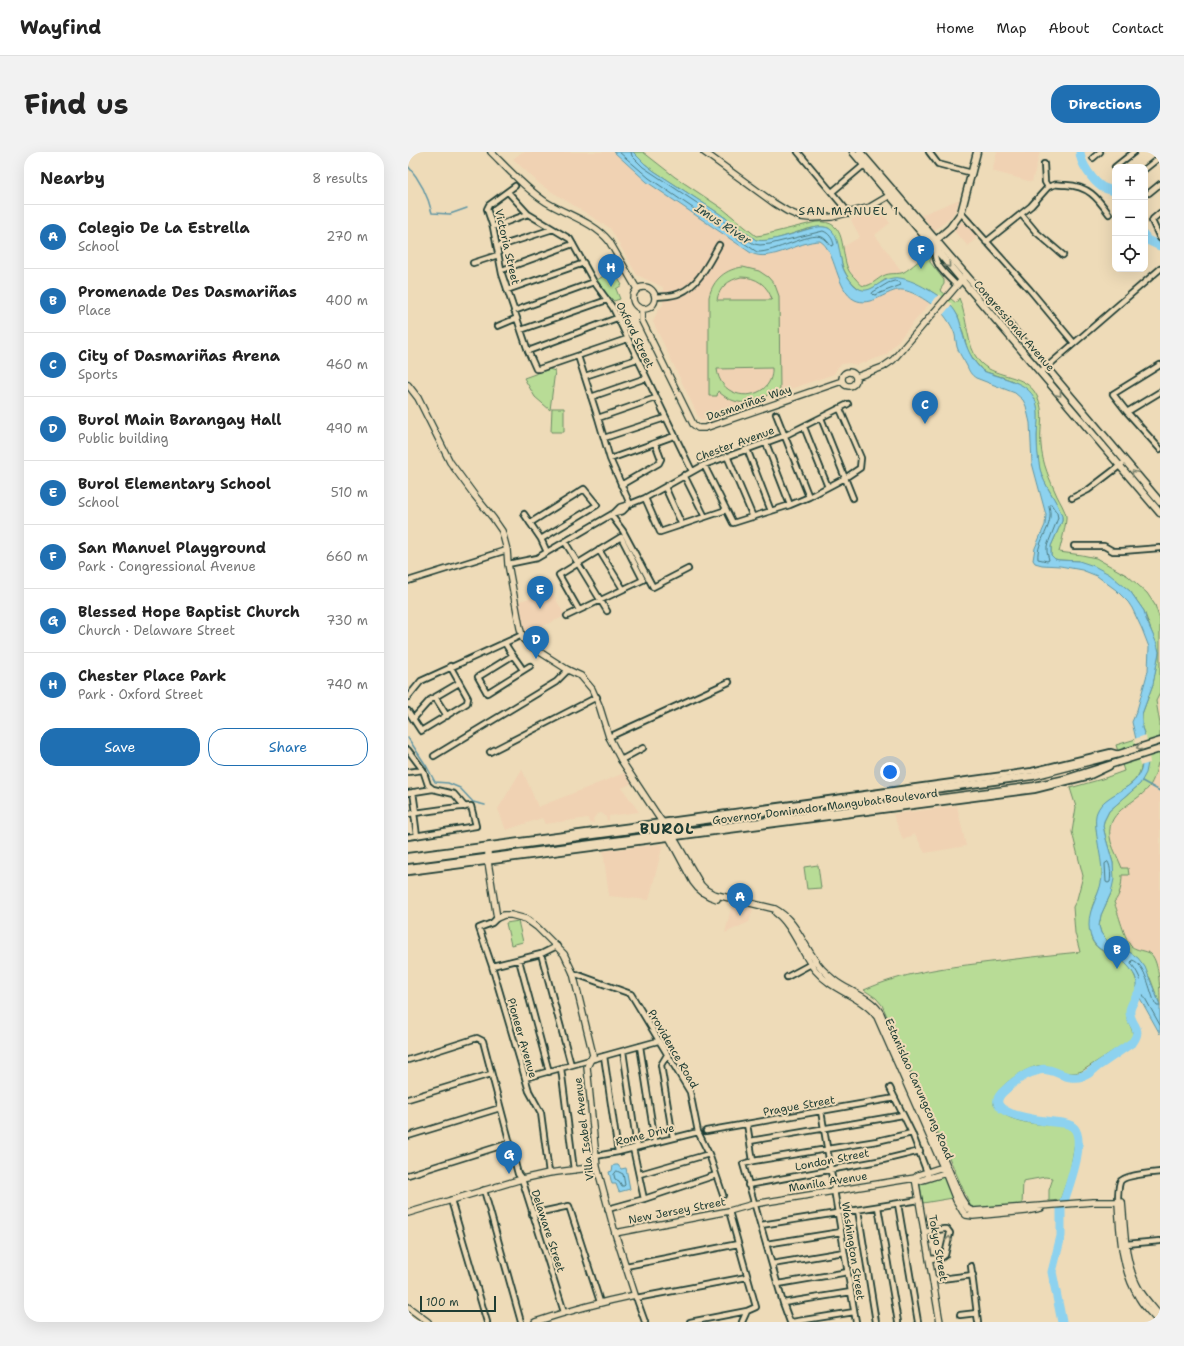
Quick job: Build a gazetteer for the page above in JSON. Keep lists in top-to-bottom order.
{
  "streets": {
    "main road": ["Congressional Avenue", "Governor Dominador Mangubat Boulevard"],
    "street": [
      "Victoria Street",
      "Oxford Street",
      "Dasmariñas Way",
      "Chester Avenue",
      "Pioneer Avenue",
      "Providence Road",
      "Estanislao Carungcong Road",
      "Prague Street",
      "Villa Isabel Avenue",
      "Rome Drive",
      "London Street",
      "Manila Avenue",
      "New Jersey Street",
      "Delaware Street",
      "Tokyo Street",
      "Washington Street"
    ]
  },
  "crossings": [
    ["Victoria Street", "Oxford Street"],
    ["Oxford Street", "Chester Avenue"],
    ["Governor Dominador Mangubat Boulevard", "Estanislao Carungcong Road"],
    ["Pioneer Avenue", "Villa Isabel Avenue"],
    ["Providence Road", "Villa Isabel Avenue"],
    ["Providence Road", "Rome Drive"],
    ["Estanislao Carungcong Road", "Manila Avenue"],
    ["Prague Street", "Washington Street"],
    ["Villa Isabel Avenue", "Rome Drive"],
    ["Villa Isabel Avenue", "New Jersey Street"],
    ["London Street", "Washington Street"],
    ["Manila Avenue", "New Jersey Street"],
    ["Manila Avenue", "Tokyo Street"],
    ["Manila Avenue", "Washington Street"]
  ],
  "districts": ["SAN MANUEL 1", "BUROL"],
  "water": ["Imus River"],
  "scale_bar": "100 m",
  "page": {
    "header": "Wayfind",
    "nav": [
      "Home",
      "Map",
      "About",
      "Contact"
    ],
    "title": "Find us",
    "buttons": [
      "Directions",
      ["Save", "Share"]
    ],
    "heading": ["Nearby", "8 results"],
    "map_buttons": ["+", "−"],
    "list": [
      {
        "mark": "A",
        "name": "Colegio De La Estrella",
        "note": "School",
        "value": "270 m"
      },
      {
        "mark": "B",
        "name": "Promenade Des Dasmariñas",
        "note": "Place",
        "value": "400 m"
      },
      {
        "mark": "C",
        "name": "City of Dasmariñas Arena",
        "note": "Sports",
        "value": "460 m"
      },
      {
        "mark": "D",
        "name": "Burol Main Barangay Hall",
        "note": "Public building",
        "value": "490 m"
      },
      {
        "mark": "E",
        "name": "Burol Elementary School",
        "note": "School",
        "value": "510 m"
      },
      {
        "mark": "F",
        "name": "San Manuel Playground",
        "note": "Park · Congressional Avenue",
        "value": "660 m"
      },
      {
        "mark": "G",
        "name": "Blessed Hope Baptist Church",
        "note": "Church · Delaware Street",
        "value": "730 m"
      },
      {
        "mark": "H",
        "name": "Chester Place Park",
        "note": "Park · Oxford Street",
        "value": "740 m"
      }
    ],
    "pins": [
      "F",
      "H",
      "C",
      "E",
      "D",
      "A",
      "B",
      "G"
    ],
    "scale": "100 m"
  }
}
